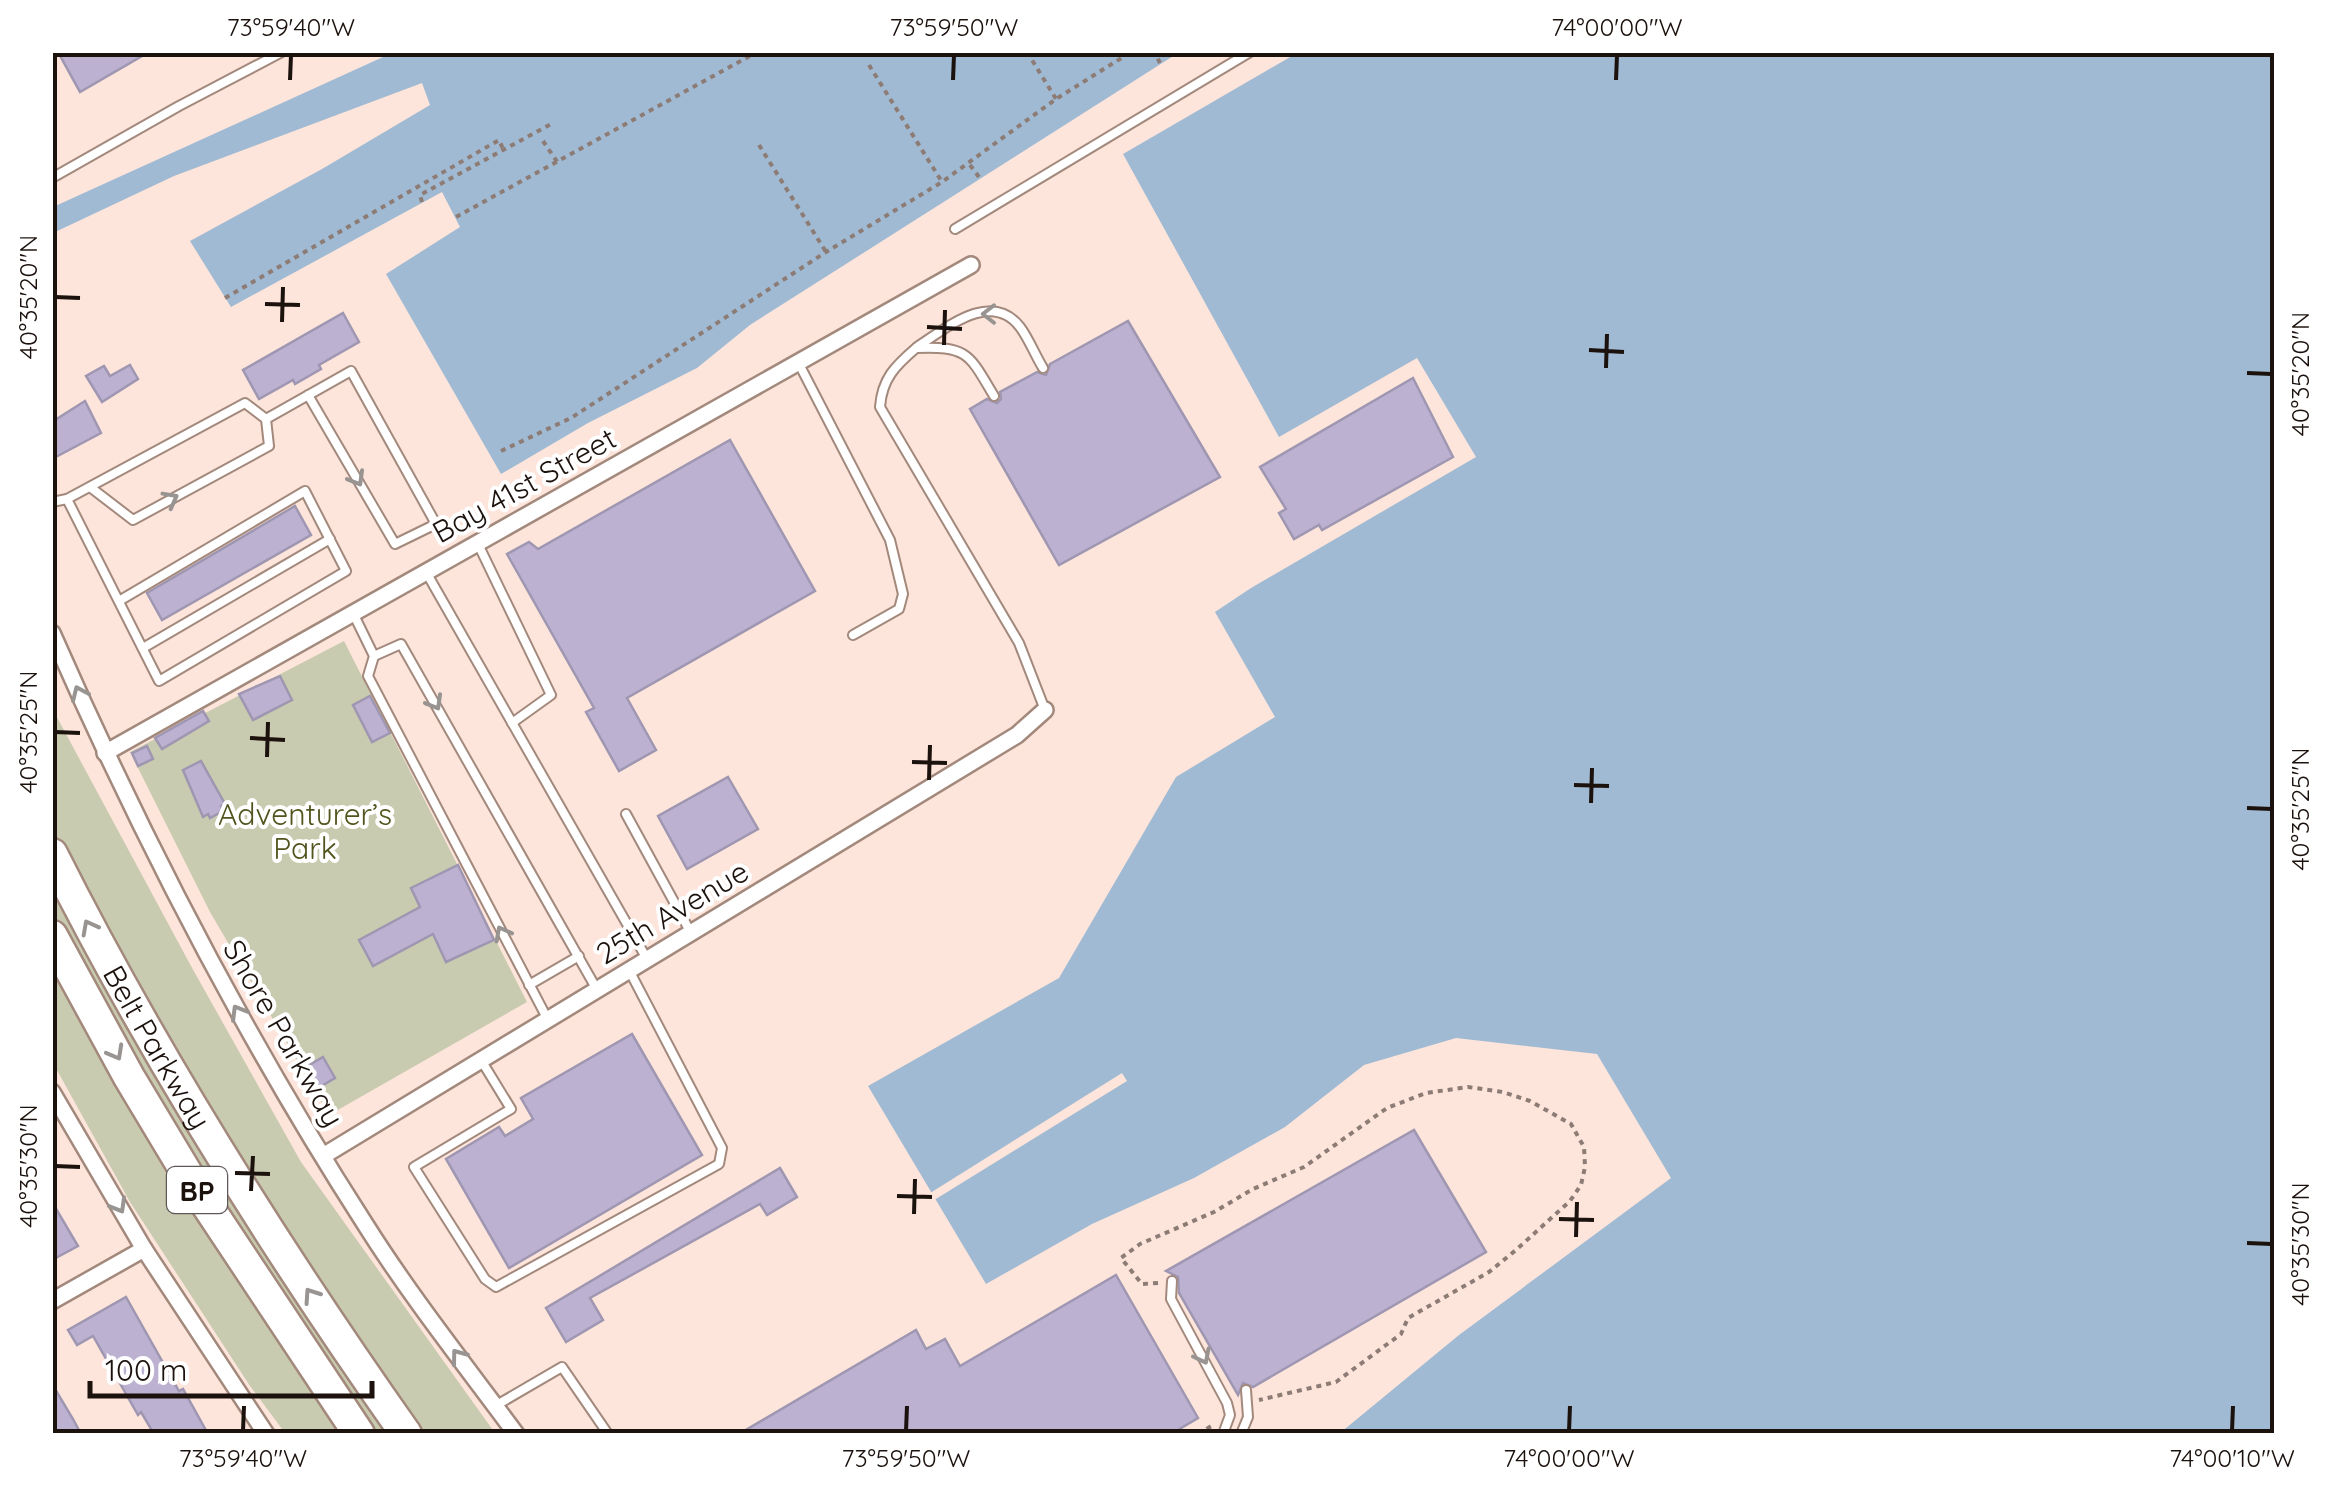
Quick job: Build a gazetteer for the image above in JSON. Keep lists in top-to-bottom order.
{
  "streets": {
    "highway": ["Belt Parkway", "BP"],
    "street": ["Bay 41st Street", "25th Avenue", "Shore Parkway"]
  },
  "crossings": [
    ["Bay 41st Street", "Shore Parkway"],
    ["25th Avenue", "Shore Parkway"]
  ],
  "one_way": ["Shore Parkway"],
  "parks": ["Adventurer’s Park"],
  "scale_bar": "100 m",
  "coordinates": [
    "73°59'40\"W",
    "73°59'50\"W",
    "74°00'00\"W",
    "40°35'20\"N",
    "40°35'25\"N",
    "40°35'30\"N",
    "74°00'10\"W"
  ]
}
